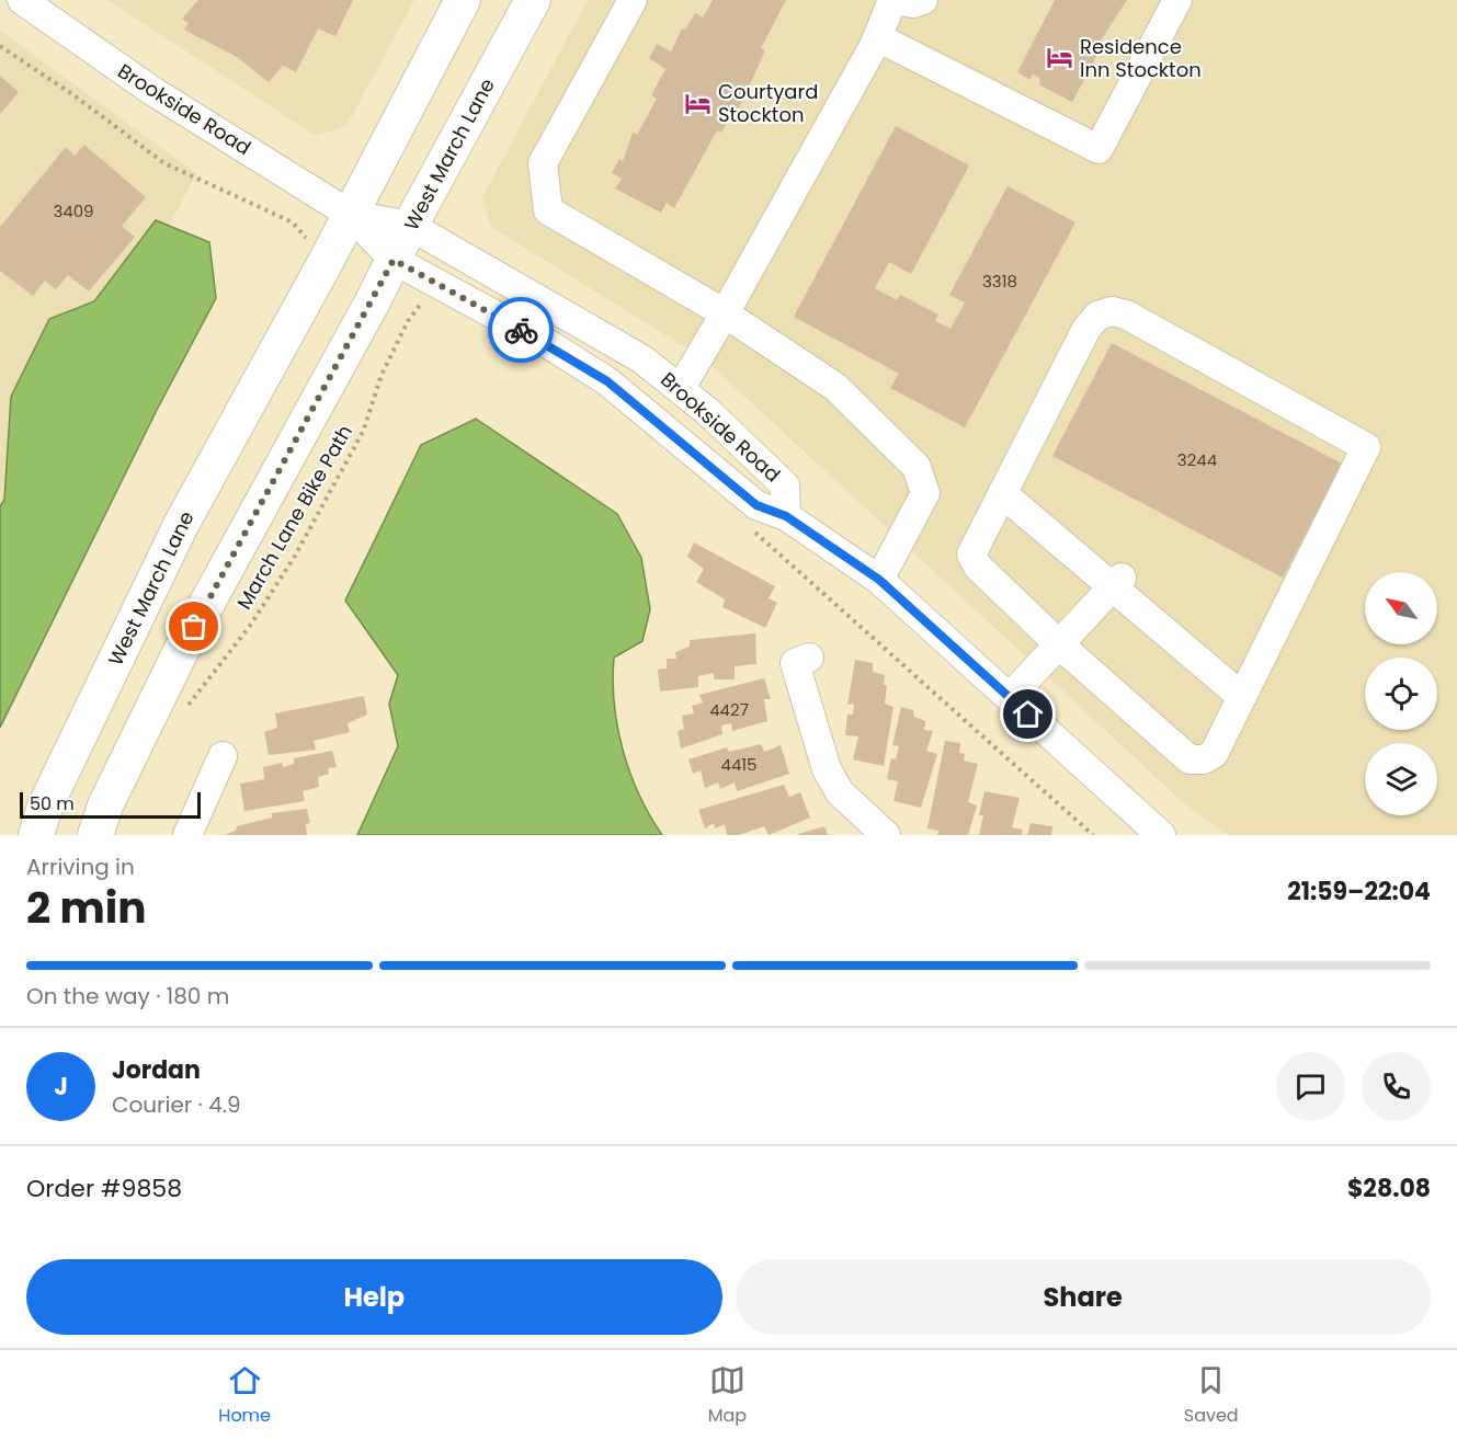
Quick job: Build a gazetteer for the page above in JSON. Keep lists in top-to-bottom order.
{
  "streets": {
    "main road": ["West March Lane"],
    "street": ["Brookside Road"],
    "path": ["March Lane Bike Path"]
  },
  "crossings": [
    ["Brookside Road", "West March Lane"]
  ],
  "places": {
    "hotel": ["Residence Inn Stockton", "Courtyard Stockton"]
  },
  "house_numbers": [
    "3409",
    "3318",
    "3244",
    "4427",
    "4415"
  ],
  "scale_bar": "50 m",
  "north": "top left",
  "page": {
    "scale": "50 m",
    "heading": ["2 min", "Arriving in", "21:59–22:04"],
    "panel": [
      "Jordan",
      "Courier · 4.9",
      "Order #9858",
      "$28.08"
    ],
    "bar": "On the way · 180 m",
    "round": "J",
    "buttons": ["Help", "Share"],
    "tabs": ["Home", "Map", "Saved"]
  }
}
